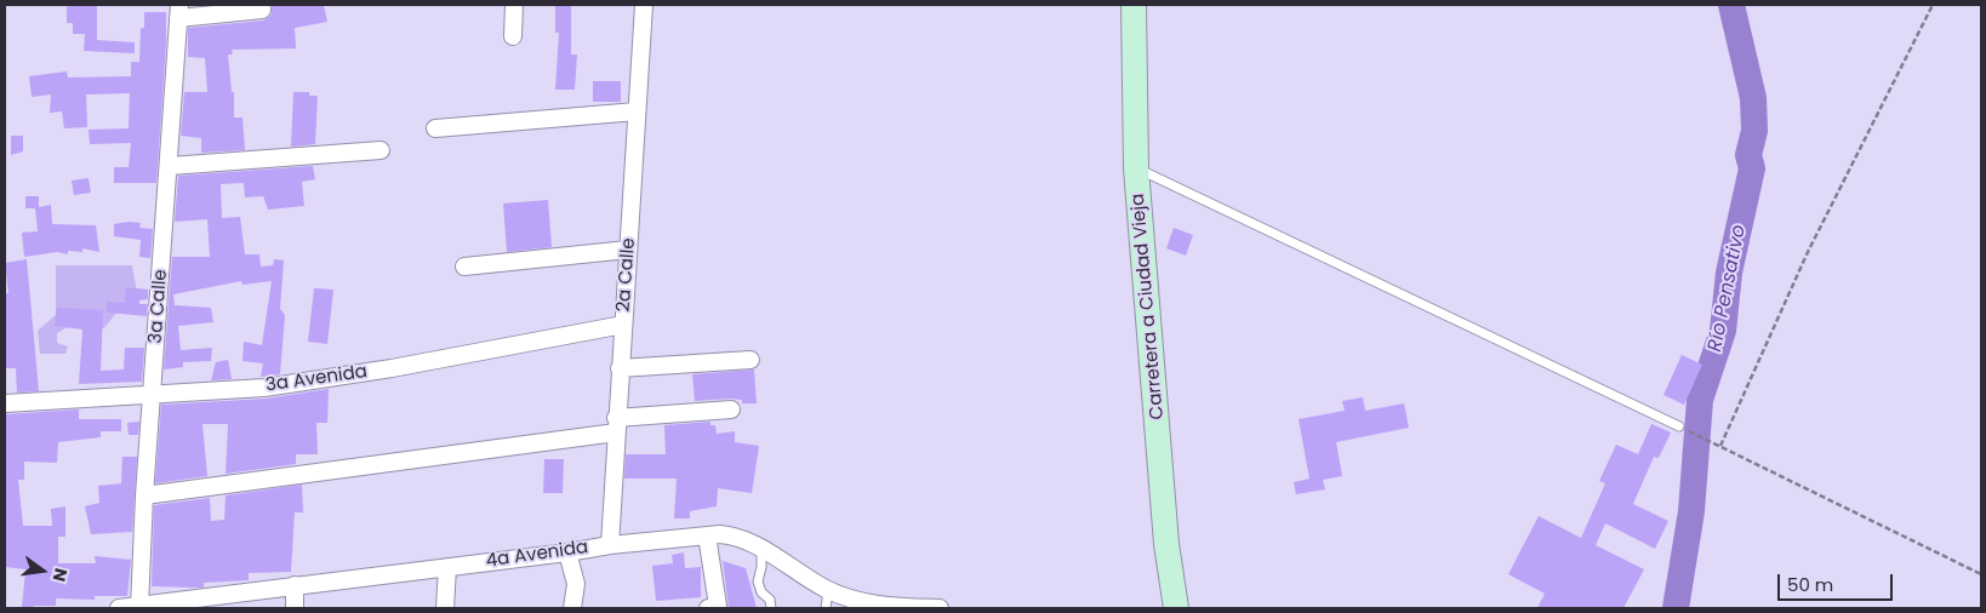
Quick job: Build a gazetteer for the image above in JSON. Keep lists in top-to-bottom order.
{
  "streets": {
    "main road": ["Carretera a Ciudad Vieja"],
    "street": [
      "2a Calle",
      "3a Calle",
      "3a Avenida",
      "4a Avenida"
    ]
  },
  "crossings": [
    ["2a Calle", "3a Avenida"],
    ["2a Calle", "4a Avenida"],
    ["3a Calle", "3a Avenida"],
    ["3a Calle", "4a Avenida"]
  ],
  "water": ["Río Pensativo"],
  "scale_bar": "50 m",
  "north": "right"
}
